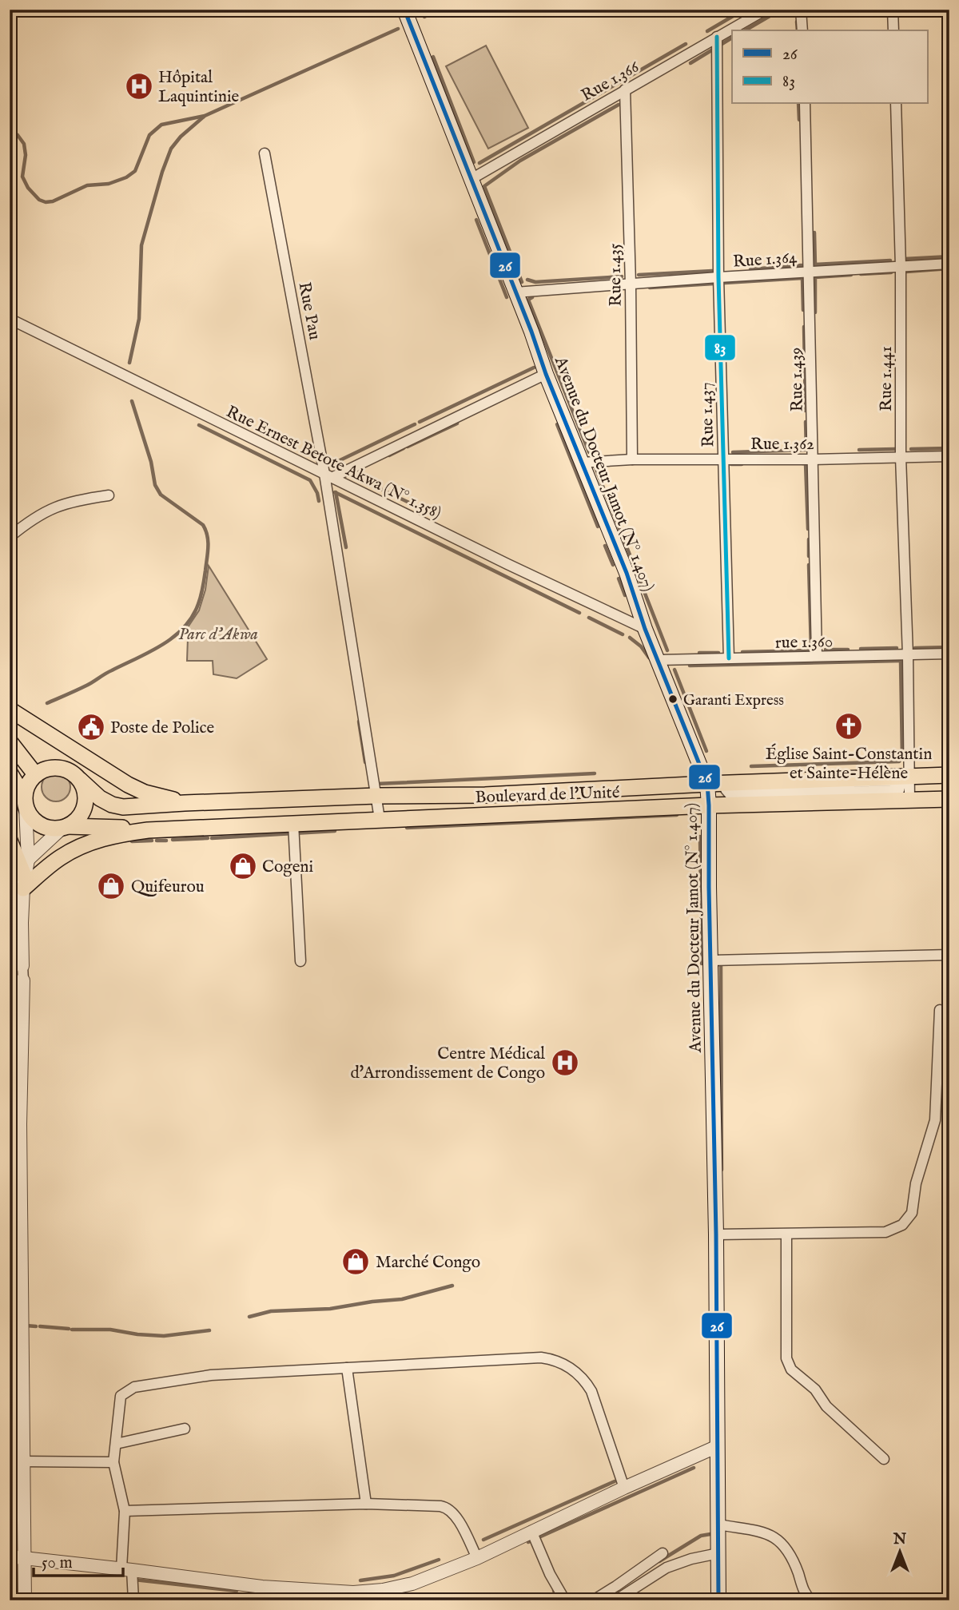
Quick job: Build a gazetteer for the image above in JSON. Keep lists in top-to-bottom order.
{
  "streets": {
    "main road": ["Avenue du Docteur Jamot (N° 1.407)", "Boulevard de l'Unité"],
    "street": [
      "Rue 1.366",
      "Rue 1.364",
      "Rue 1.435",
      "Rue Pau",
      "Rue 1.441",
      "Rue 1.439",
      "Rue 1.437",
      "Rue 1.362",
      "Rue Ernest Betote Akwa (N° 1.358)",
      "rue 1.360"
    ]
  },
  "crossings": [
    ["Rue 1.366", "Rue 1.435"],
    ["Rue 1.366", "Rue 1.437"],
    ["Rue 1.366", "Avenue du Docteur Jamot (N° 1.407)"],
    ["Rue 1.364", "Rue 1.435"],
    ["Rue 1.364", "Rue 1.441"],
    ["Rue 1.364", "Rue 1.439"],
    ["Rue 1.364", "Rue 1.437"],
    ["Rue 1.364", "Avenue du Docteur Jamot (N° 1.407)"],
    ["Rue 1.435", "Rue 1.362"],
    ["Rue Pau", "Rue Ernest Betote Akwa (N° 1.358)"],
    ["Rue Pau", "Boulevard de l'Unité"],
    ["Rue 1.441", "Rue 1.362"],
    ["Rue 1.441", "rue 1.360"],
    ["Rue 1.441", "Boulevard de l'Unité"],
    ["Rue 1.439", "Rue 1.362"],
    ["Rue 1.439", "rue 1.360"],
    ["Rue 1.437", "Rue 1.362"],
    ["Rue 1.437", "rue 1.360"],
    ["Rue 1.362", "Avenue du Docteur Jamot (N° 1.407)"],
    ["Rue Ernest Betote Akwa (N° 1.358)", "Avenue du Docteur Jamot (N° 1.407)"],
    ["Avenue du Docteur Jamot (N° 1.407)", "rue 1.360"],
    ["Avenue du Docteur Jamot (N° 1.407)", "Boulevard de l'Unité"]
  ],
  "parks": ["Parc d’Akwa"],
  "places": {
    "hospital": ["Hôpital Laquintinie", "Centre Médical d'Arrondissement de Congo"],
    "other": ["Garanti Express"],
    "church": ["Église Saint-Constantin et Sainte-Hélène"],
    "public building": ["Poste de Police"],
    "shop": ["Cogeni", "Quifeurou", "Marché Congo"]
  },
  "lines": ["transit line 26", "transit line 83"],
  "legend": ["26", "83"],
  "scale_bar": "50 m",
  "north": "top"
}
